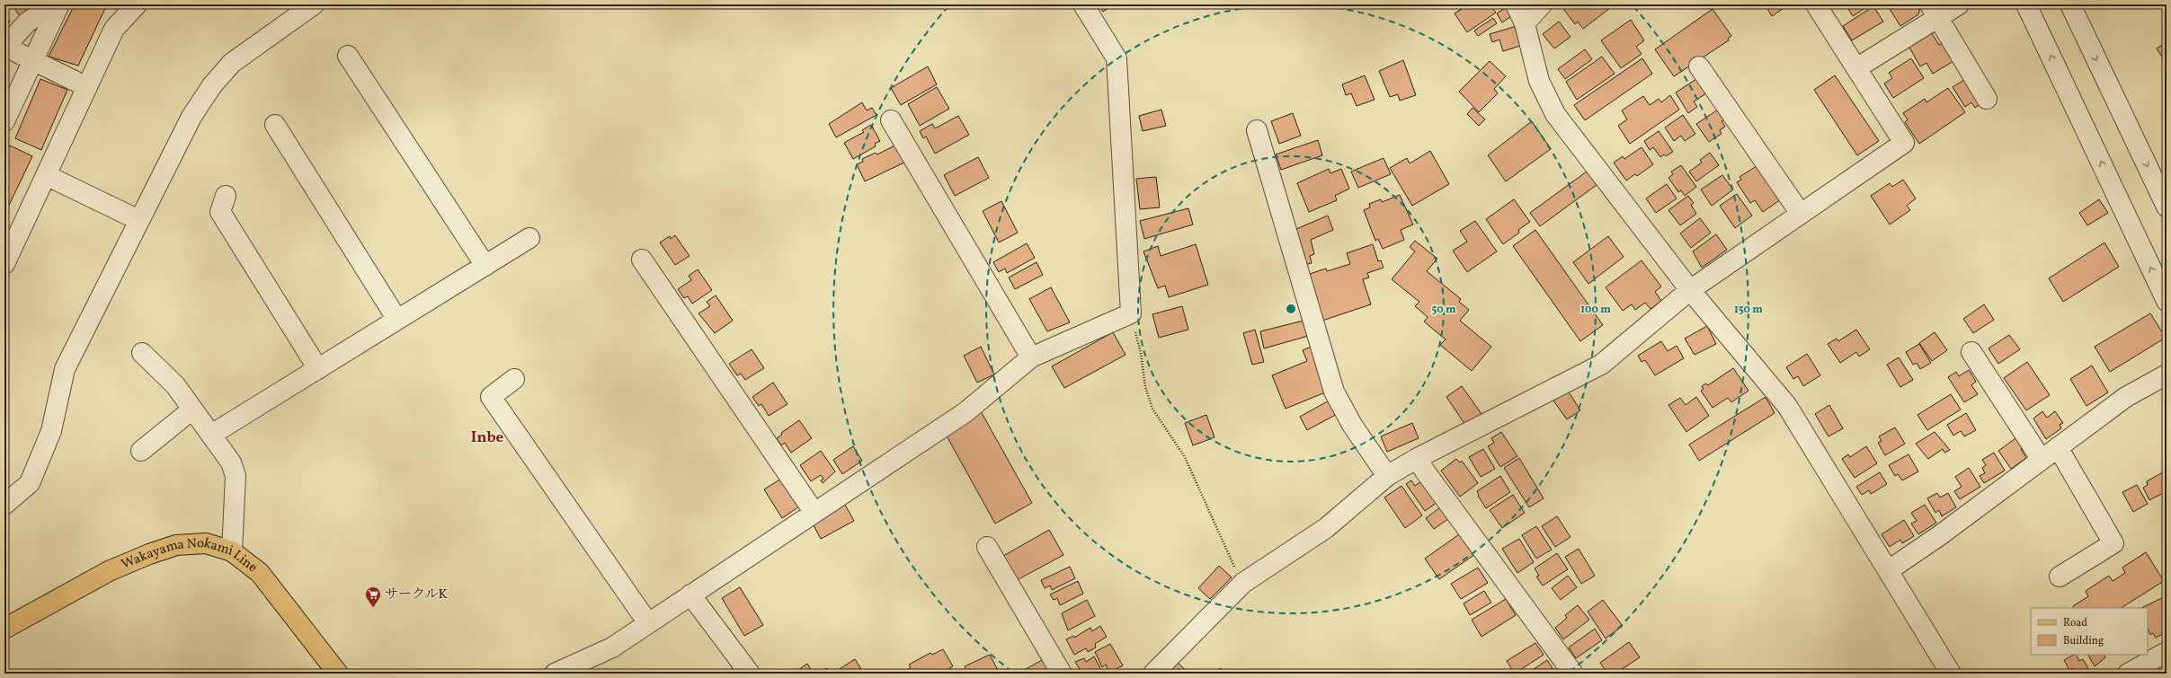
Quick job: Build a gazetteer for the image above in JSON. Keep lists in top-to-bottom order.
{
  "streets": {
    "main road": ["Wakayama Nokami Line"]
  },
  "districts": ["Inbe"],
  "places": {
    "supermarket": ["サークルK"]
  },
  "legend": ["Road", "Building"],
  "rings": ["50 m", "100 m", "150 m"]
}
